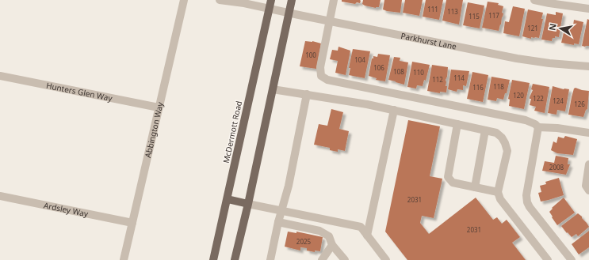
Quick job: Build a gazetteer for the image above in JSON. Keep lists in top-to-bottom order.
{
  "streets": {
    "main road": ["McDermott Road"],
    "street": [
      "Parkhurst Lane",
      "Hunters Glen Way",
      "Abbington Way",
      "Ardsley Way"
    ]
  },
  "crossings": [
    ["Parkhurst Lane", "McDermott Road"],
    ["Hunters Glen Way", "Abbington Way"],
    ["Abbington Way", "Ardsley Way"]
  ],
  "house_numbers": [
    "111",
    "113",
    "117",
    "115",
    "121",
    "100",
    "104",
    "106",
    "108",
    "110",
    "114",
    "112",
    "118",
    "116",
    "120",
    "122",
    "124",
    "126",
    "2008",
    "2031",
    "2031",
    "2025"
  ],
  "north": "left"
}
